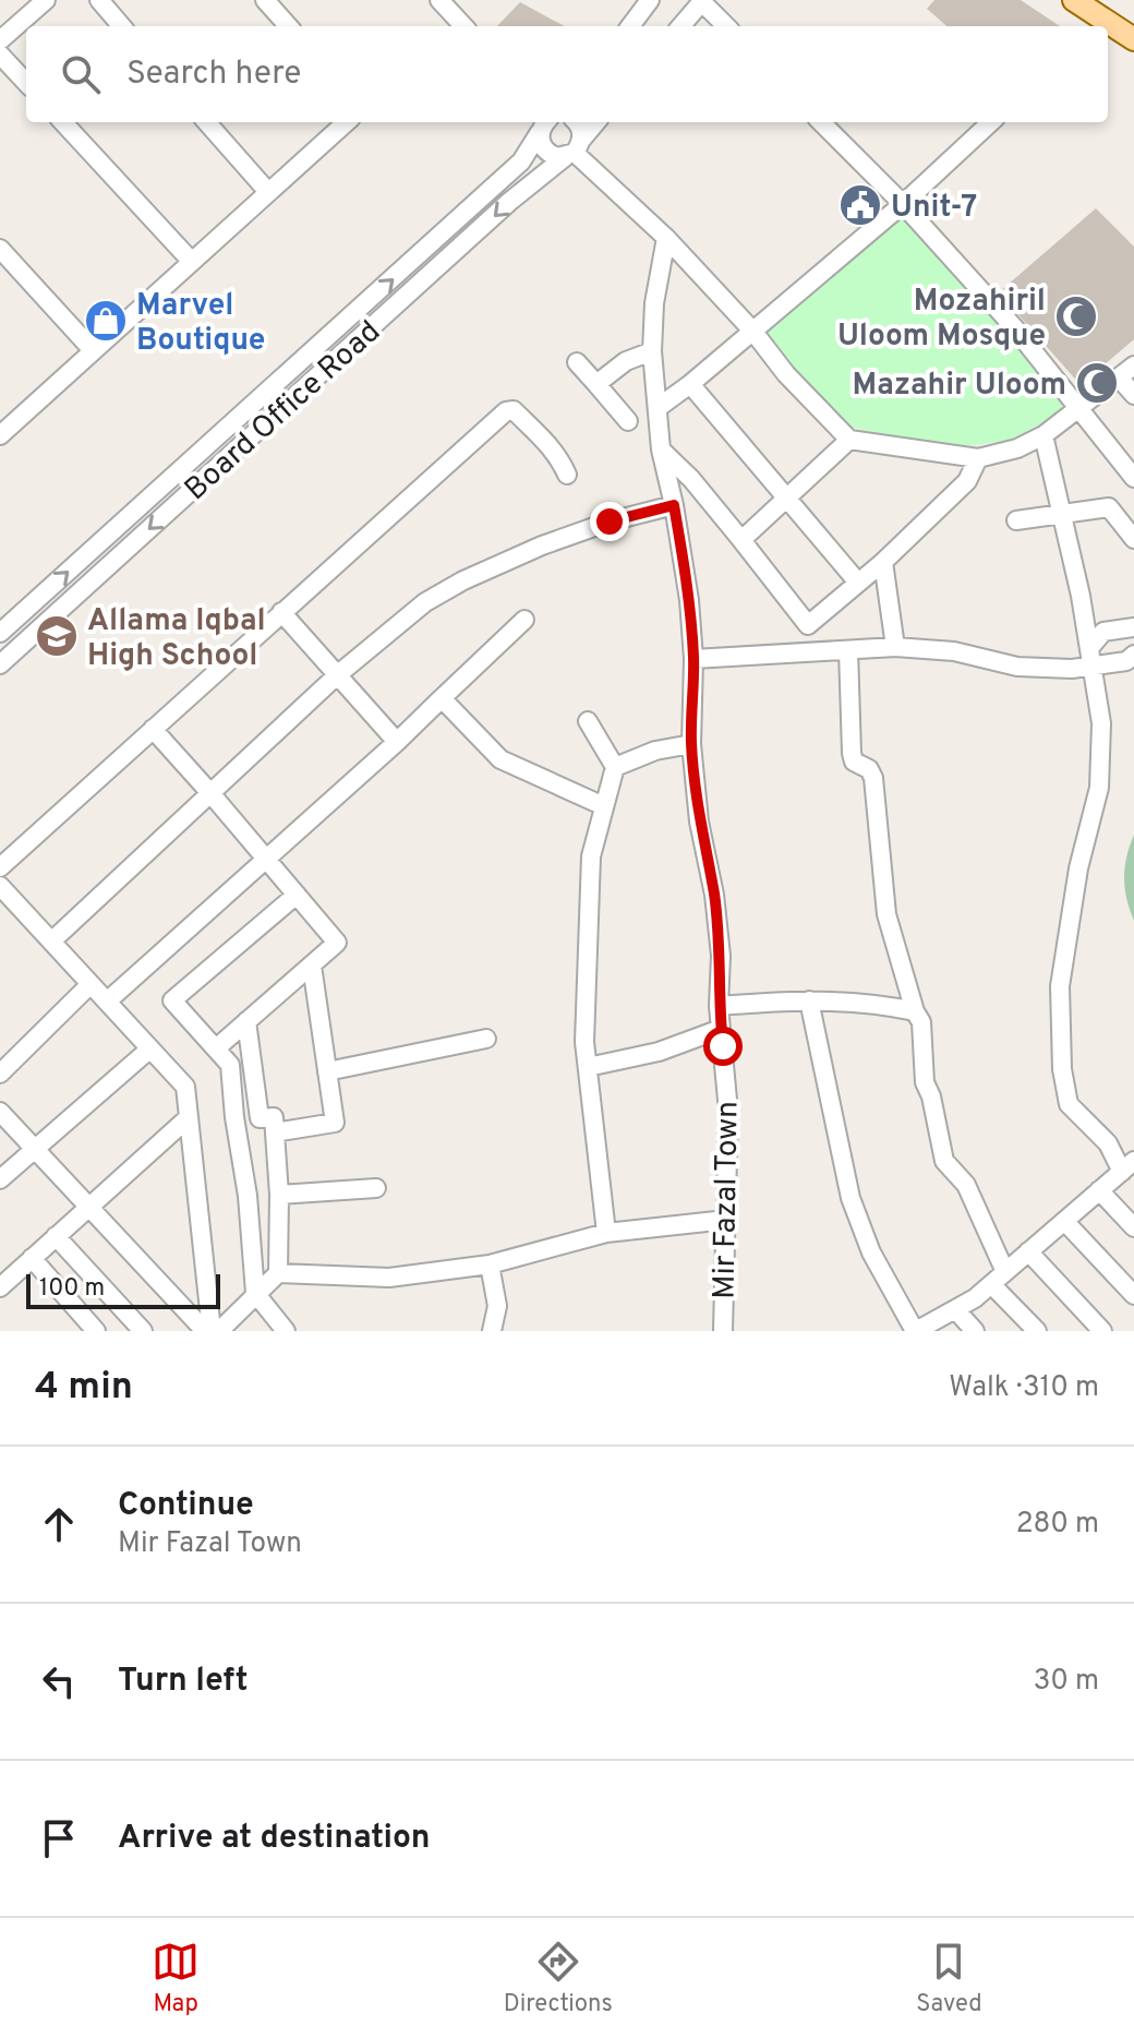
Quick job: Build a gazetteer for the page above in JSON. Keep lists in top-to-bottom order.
{
  "streets": {
    "street": ["Board Office Road", "Mir Fazal Town"]
  },
  "places": {
    "public building": ["Unit-7"],
    "mosque": ["Mozahiril Uloom Mosque", "Mazahir Uloom"],
    "shop": ["Marvel Boutique"],
    "school or university": ["Allama Iqbal High School"]
  },
  "scale_bar": "100 m",
  "page": {
    "search": "Search here",
    "scale": "100 m",
    "heading": ["4 min", "Walk · 310 m"],
    "list": [
      ["Continue", "Mir Fazal Town", "280 m"],
      ["Turn left", "30 m"],
      "Arrive at destination"
    ],
    "nav": ["Map", "Directions", "Saved"]
  }
}
